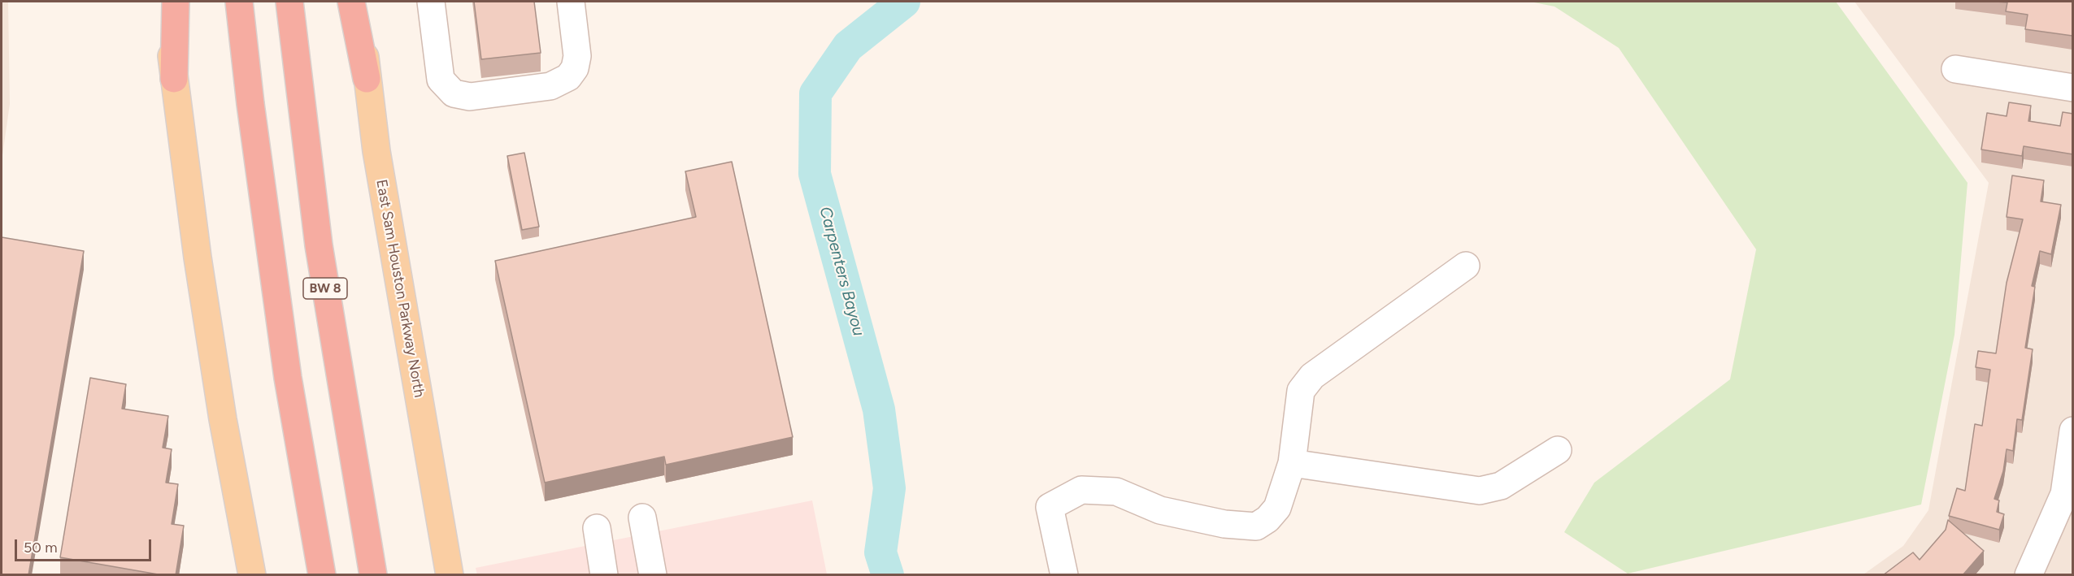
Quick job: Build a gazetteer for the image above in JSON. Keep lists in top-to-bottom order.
{
  "streets": {
    "highway": ["BW 8"],
    "main road": ["East Sam Houston Parkway North"]
  },
  "water": ["Carpenters Bayou"],
  "scale_bar": "50 m"
}
